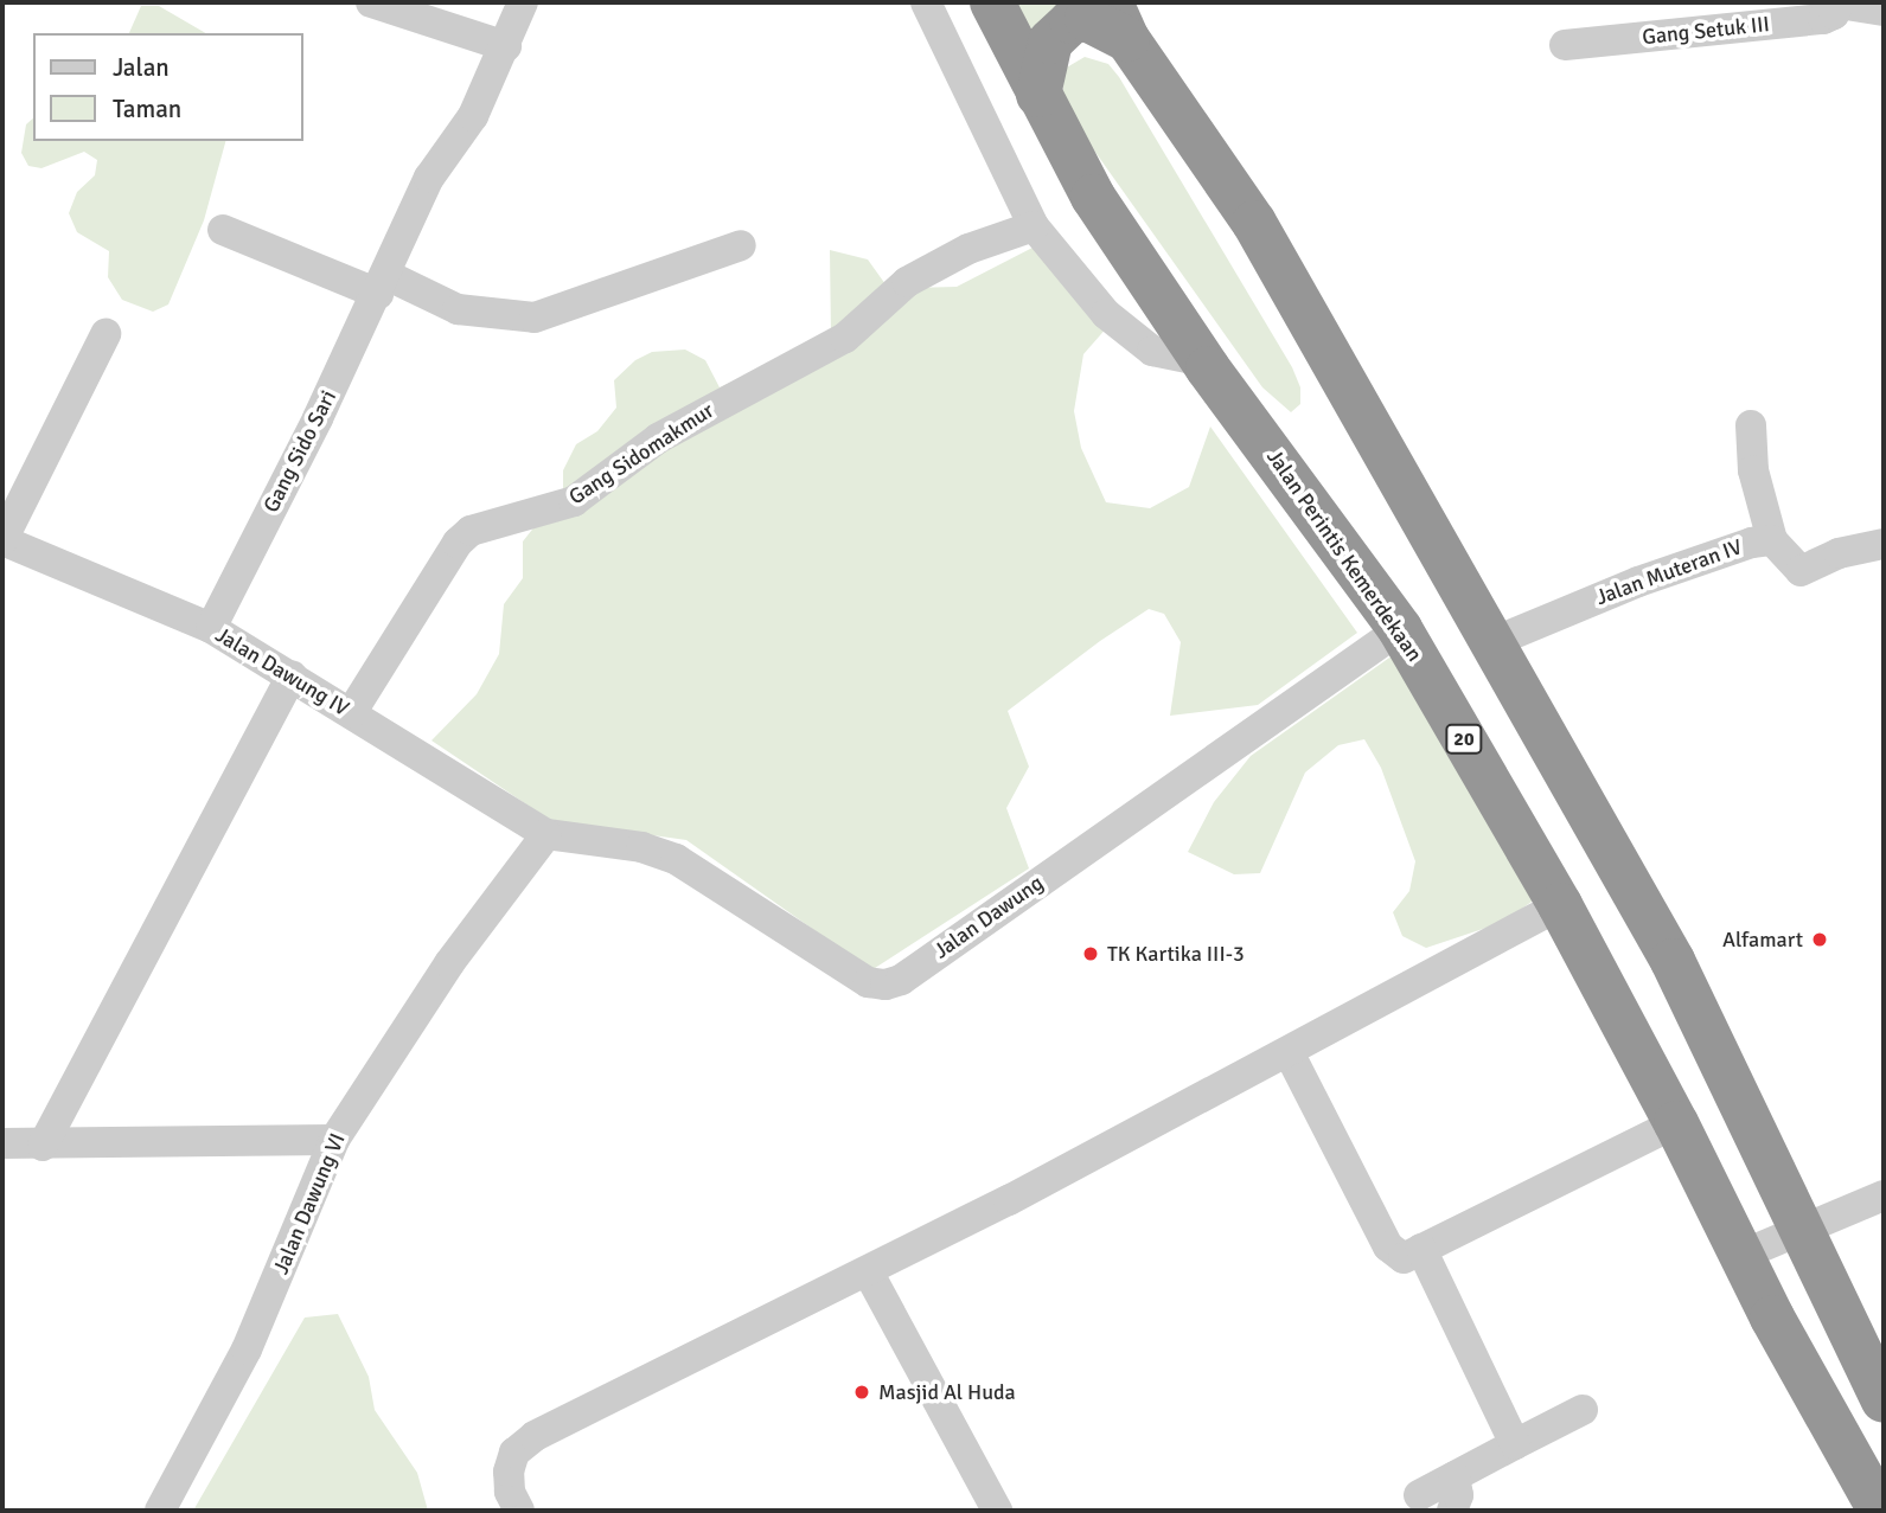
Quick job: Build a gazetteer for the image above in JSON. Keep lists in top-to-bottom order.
{
  "streets": {
    "highway": ["Jalan Perintis Kemerdekaan", "20"],
    "street": [
      "Gang Setuk III",
      "Gang Sido Sari",
      "Gang Sidomakmur",
      "Jalan Muteran IV",
      "Jalan Dawung IV",
      "Jalan Dawung",
      "Jalan Dawung VI"
    ]
  },
  "crossings": [
    ["Gang Sido Sari", "Jalan Dawung IV"],
    ["Gang Sidomakmur", "Jalan Dawung IV"],
    ["Jalan Perintis Kemerdekaan", "Jalan Dawung"],
    ["Jalan Dawung IV", "Jalan Dawung"],
    ["Jalan Dawung IV", "Jalan Dawung VI"],
    ["Jalan Dawung", "Jalan Dawung VI"]
  ],
  "places": ["Alfamart", "TK Kartika III-3", "Masjid Al Huda"],
  "legend": ["Jalan", "Taman"]
}
